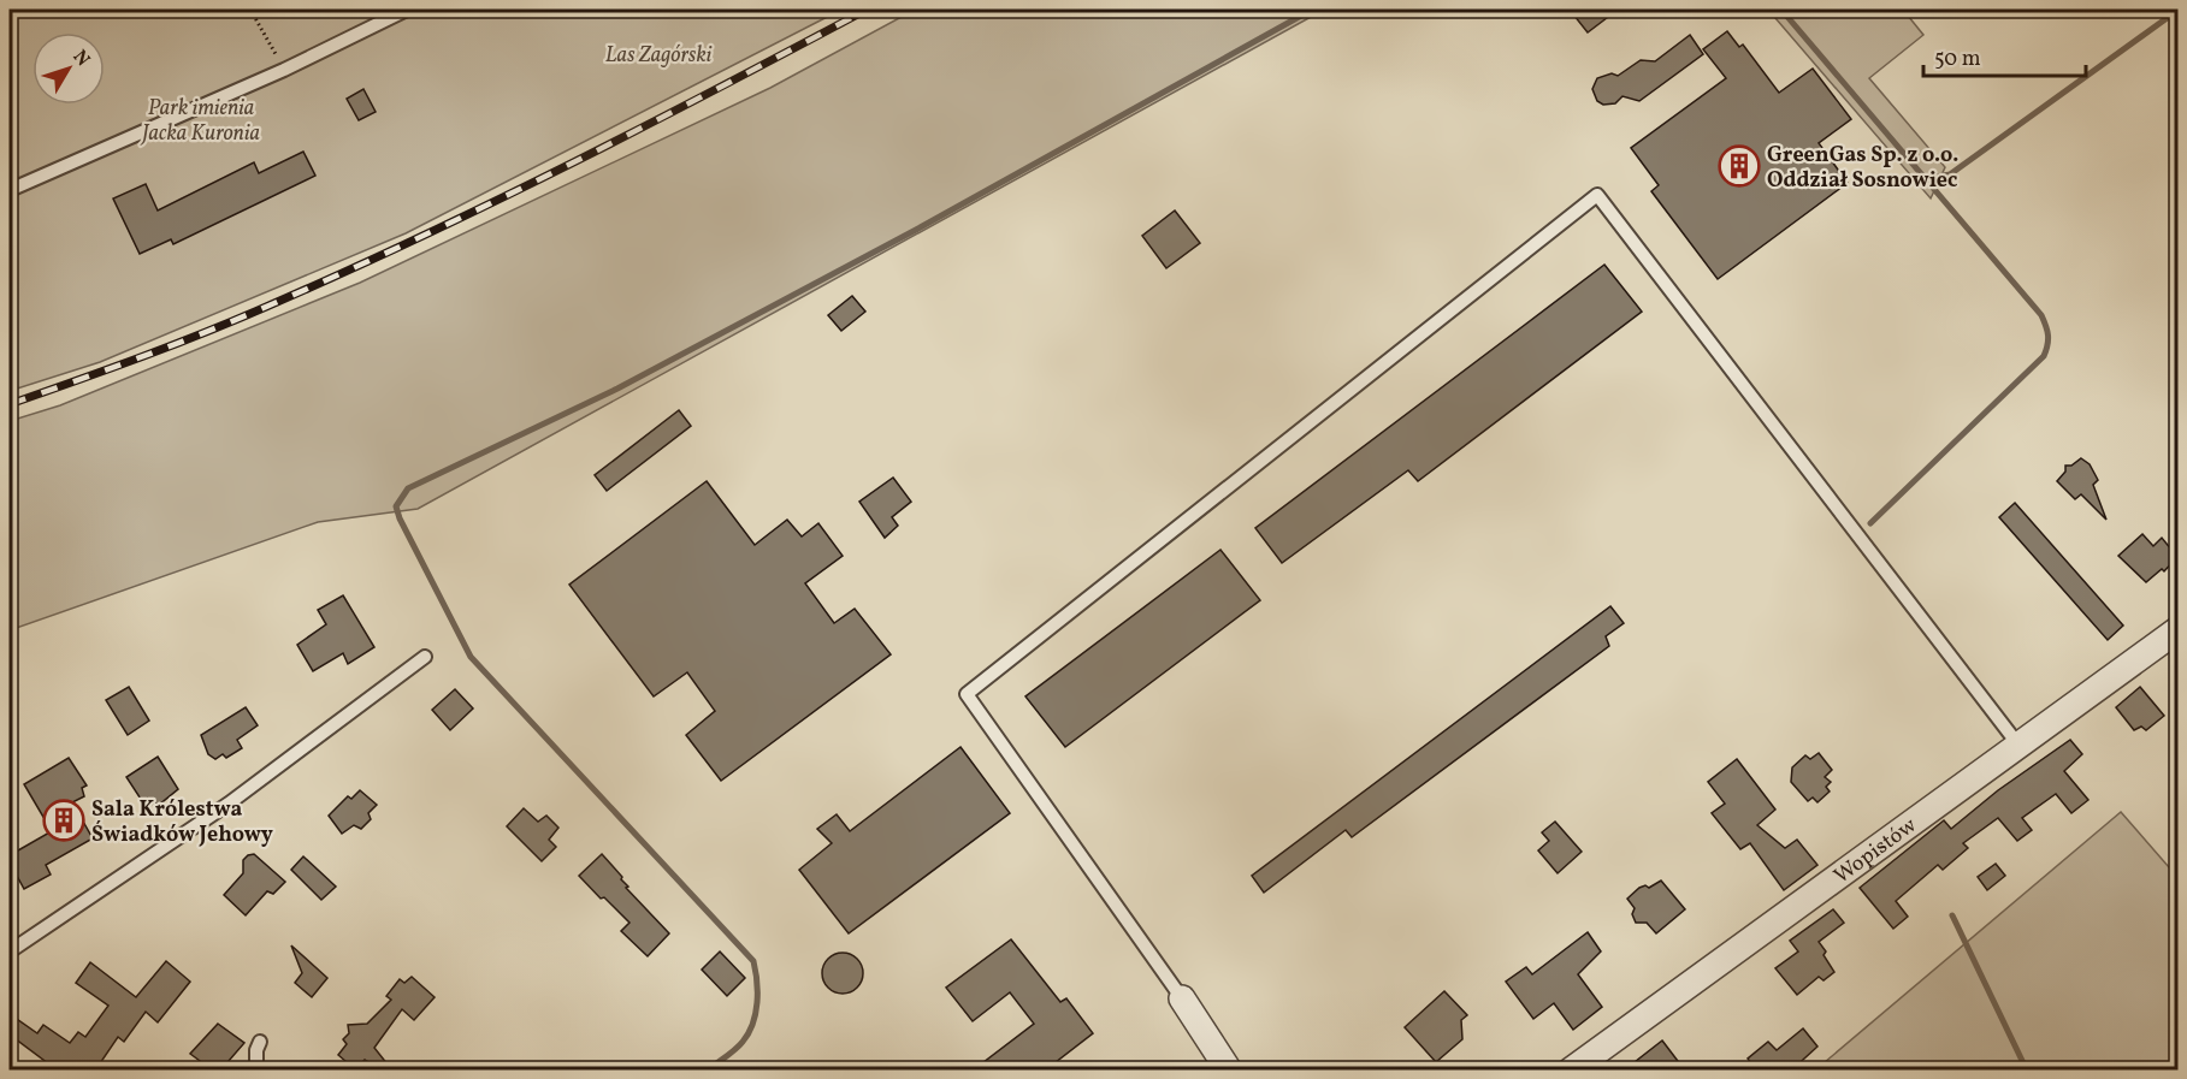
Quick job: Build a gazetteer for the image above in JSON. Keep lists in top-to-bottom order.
{
  "streets": {
    "street": ["Wopistów"]
  },
  "parks": ["Las Zagórski", "Park imienia Jacka Kuronia"],
  "places": {
    "building": ["GreenGas Sp. z o.o. Oddział Sosnowiec", "Sala Królestwa Świadków Jehowy"]
  },
  "scale_bar": "50 m",
  "north": "top right"
}
